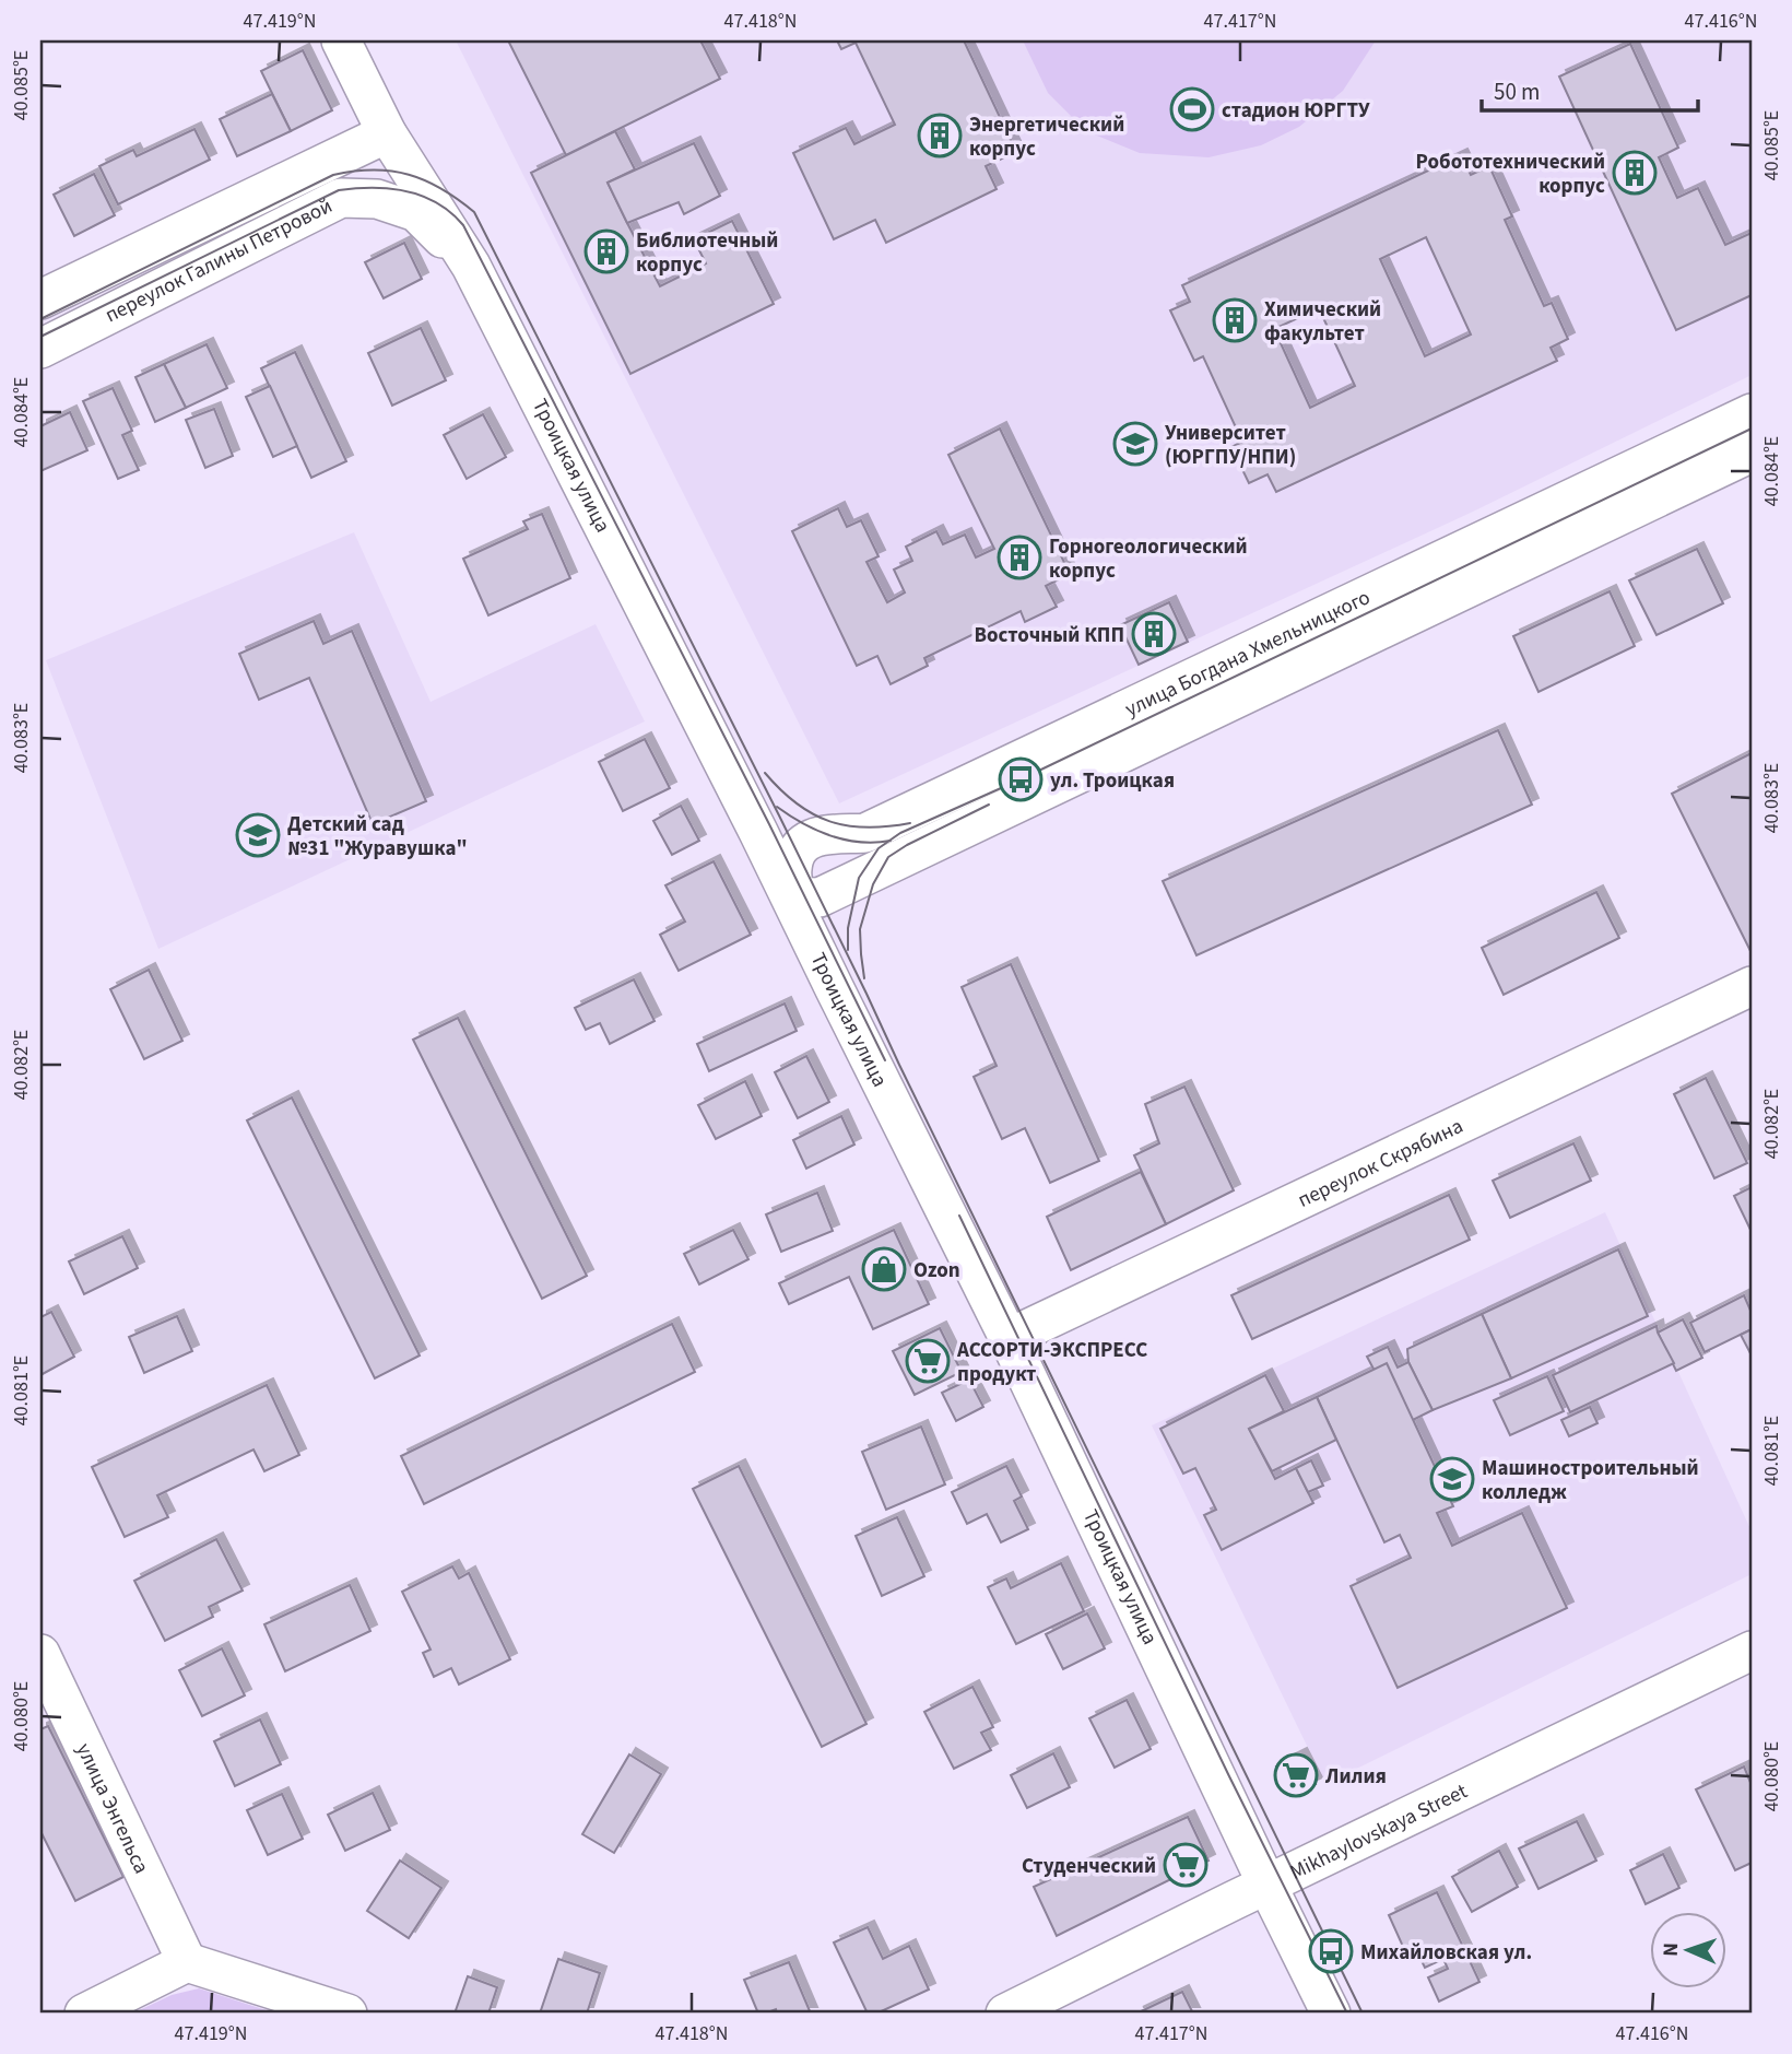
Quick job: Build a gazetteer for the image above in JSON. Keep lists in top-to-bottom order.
{
  "streets": {
    "street": [
      "переулок Галины Петровой",
      "Троицкая улица",
      "улица Богдана Хмельницкого",
      "переулок Скрябина",
      "улица Энгельса",
      "Mikhaylovskaya Street"
    ]
  },
  "crossings": [
    ["переулок Галины Петровой", "Троицкая улица"],
    ["Троицкая улица", "улица Богдана Хмельницкого"],
    ["Троицкая улица", "переулок Скрябина"],
    ["Троицкая улица", "Mikhaylovskaya Street"]
  ],
  "places": {
    "sports": ["стадион ЮРГТУ"],
    "building": [
      "Энергетический корпус",
      "Робототехнический корпус",
      "Библиотечный корпус",
      "Химический факультет",
      "Горногеологический корпус",
      "Восточный КПП"
    ],
    "school or university": ["Университет (ЮРГПУ/НПИ)", "Детский сад №31 \"Журавушка\"", "Машиностроительный колледж"],
    "bus stop": ["ул. Троицкая", "Михайловская ул."],
    "shop": ["Ozon"],
    "supermarket": ["АССОРТИ-ЭКСПРЕСС продукт", "Лилия", "Студенческий"]
  },
  "scale_bar": "50 m",
  "north": "left",
  "coordinates": [
    "47.419°N",
    "47.418°N",
    "47.417°N",
    "47.416°N",
    "40.085°E",
    "40.084°E",
    "40.083°E",
    "40.082°E",
    "40.081°E",
    "40.080°E"
  ]
}
